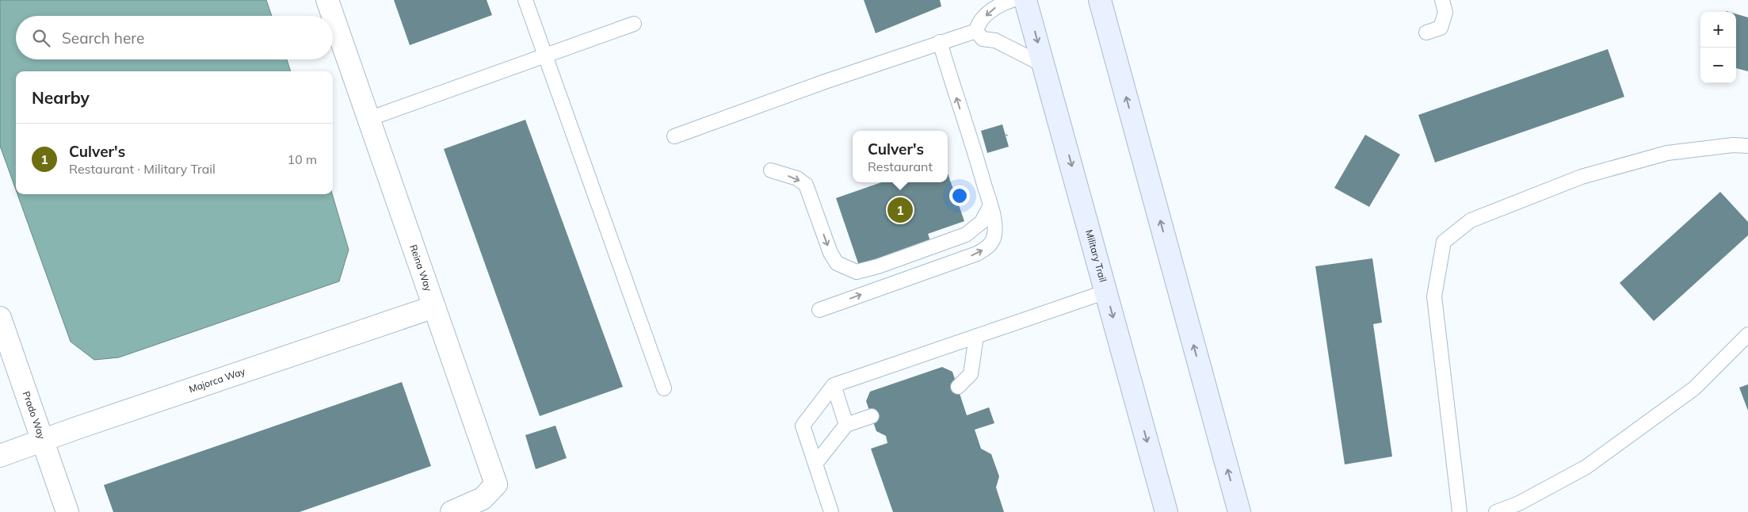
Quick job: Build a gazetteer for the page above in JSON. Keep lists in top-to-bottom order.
{
  "streets": {
    "main road": ["Military Trail"],
    "street": ["Reina Way", "Majorca Way", "Prado Way"]
  },
  "crossings": [
    ["Reina Way", "Majorca Way"],
    ["Majorca Way", "Prado Way"]
  ],
  "page": {
    "map_buttons": ["+", "−"],
    "search": "Search here",
    "heading": "Nearby",
    "list": [
      {
        "mark": "1",
        "name": "Culver's",
        "note": "Restaurant · Military Trail",
        "value": "10 m"
      }
    ],
    "popup": ["Culver's", "Restaurant"],
    "pins": "1"
  }
}
